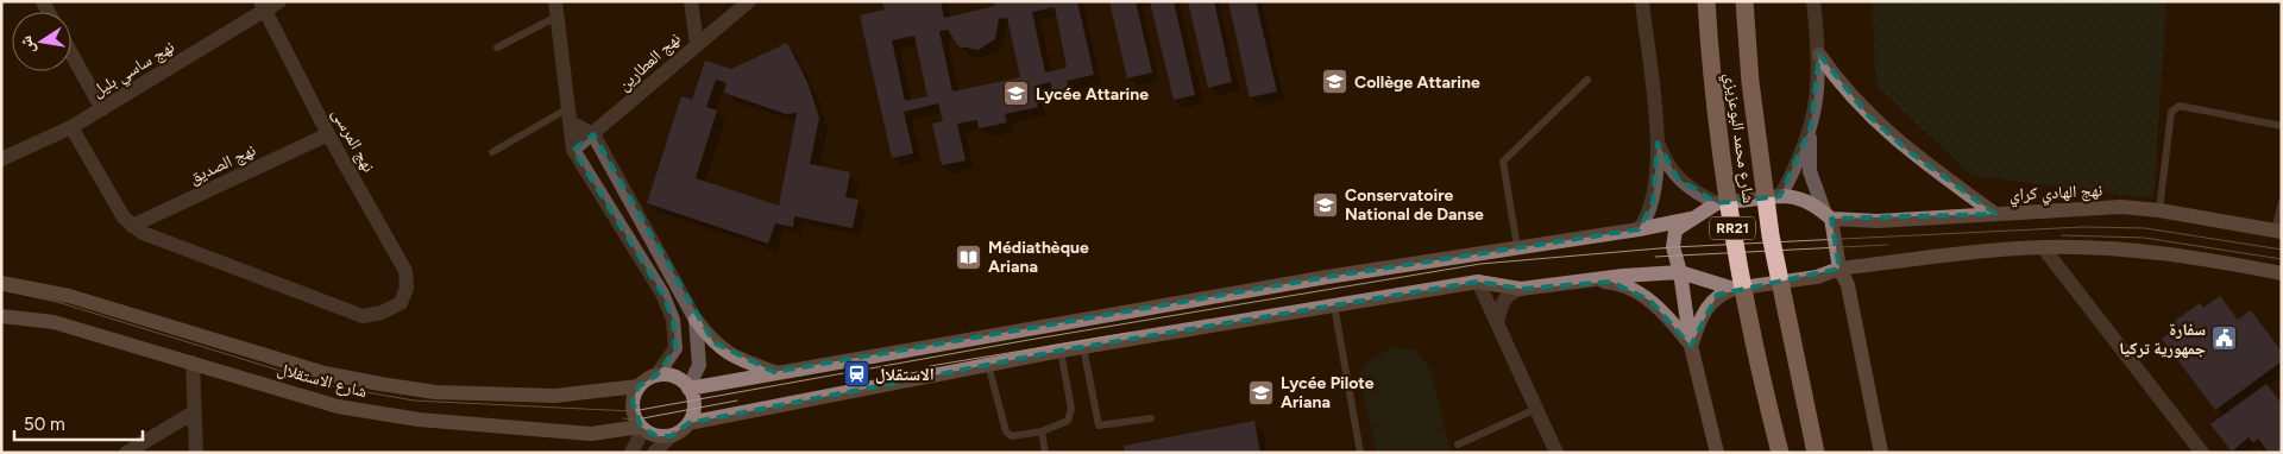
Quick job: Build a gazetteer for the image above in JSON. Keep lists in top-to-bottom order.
{
  "streets": {
    "highway": ["شارع محمد البوعزيزي", "RR21"],
    "street": [
      "نهج العطارين",
      "نهج ساسي بليل",
      "نهج المرسى",
      "نهج الصديق",
      "نهج الهادي كراي",
      "شارع الاستقلال"
    ]
  },
  "crossings": [
    ["نهج ساسي بليل", "نهج المرسى"],
    ["نهج المرسى", "نهج الصديق"],
    ["نهج الهادي كراي", "شارع الاستقلال"]
  ],
  "places": {
    "school or university": [
      "Collège Attarine",
      "Lycée Attarine",
      "Conservatoire National de Danse",
      "Lycée Pilote Ariana"
    ],
    "library": ["Médiathèque Ariana"],
    "public building": ["سفارة جمهورية تركيا"],
    "station": ["الاستقلال"]
  },
  "scale_bar": "50 m",
  "north": "left"
}
